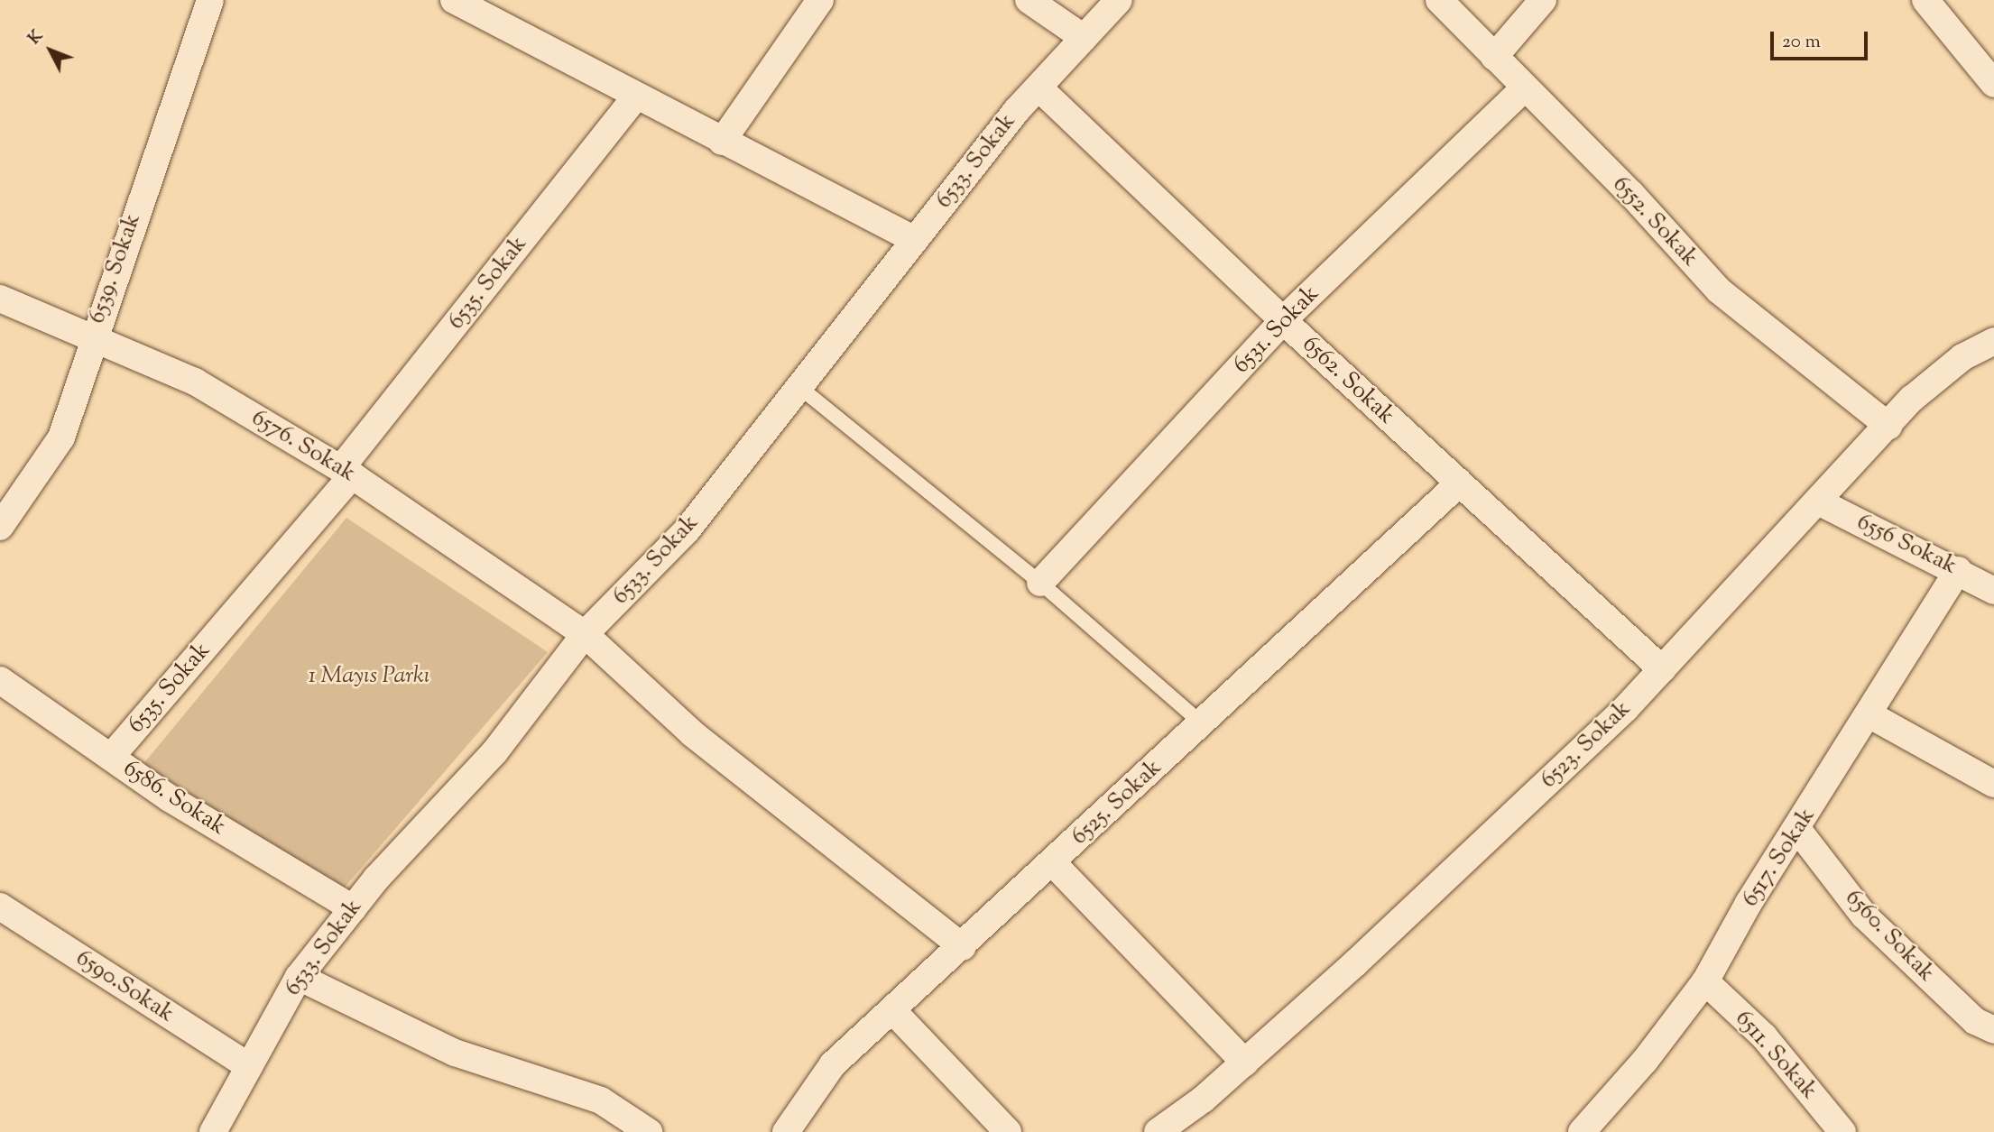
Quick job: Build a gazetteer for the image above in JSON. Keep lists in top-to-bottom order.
{
  "streets": {
    "street": [
      "6533. Sokak",
      "6552. Sokak",
      "6539. Sokak",
      "6535. Sokak",
      "6531. Sokak",
      "6562. Sokak",
      "6576. Sokak",
      "6556 Sokak",
      "6523. Sokak",
      "6586. Sokak",
      "6525. Sokak",
      "6517. Sokak",
      "6560. Sokak",
      "6590.Sokak",
      "6511. Sokak"
    ]
  },
  "crossings": [
    ["6533. Sokak", "6562. Sokak"],
    ["6533. Sokak", "6576. Sokak"],
    ["6533. Sokak", "6586. Sokak"],
    ["6533. Sokak", "6590.Sokak"],
    ["6552. Sokak", "6531. Sokak"],
    ["6552. Sokak", "6523. Sokak"],
    ["6539. Sokak", "6576. Sokak"],
    ["6535. Sokak", "6576. Sokak"],
    ["6535. Sokak", "6586. Sokak"],
    ["6531. Sokak", "6562. Sokak"],
    ["6562. Sokak", "6523. Sokak"],
    ["6562. Sokak", "6525. Sokak"],
    ["6576. Sokak", "6525. Sokak"],
    ["6556 Sokak", "6523. Sokak"],
    ["6556 Sokak", "6517. Sokak"],
    ["6517. Sokak", "6560. Sokak"],
    ["6517. Sokak", "6511. Sokak"]
  ],
  "parks": ["1 Mayıs Parkı"],
  "scale_bar": "20 m",
  "north": "top left"
}
